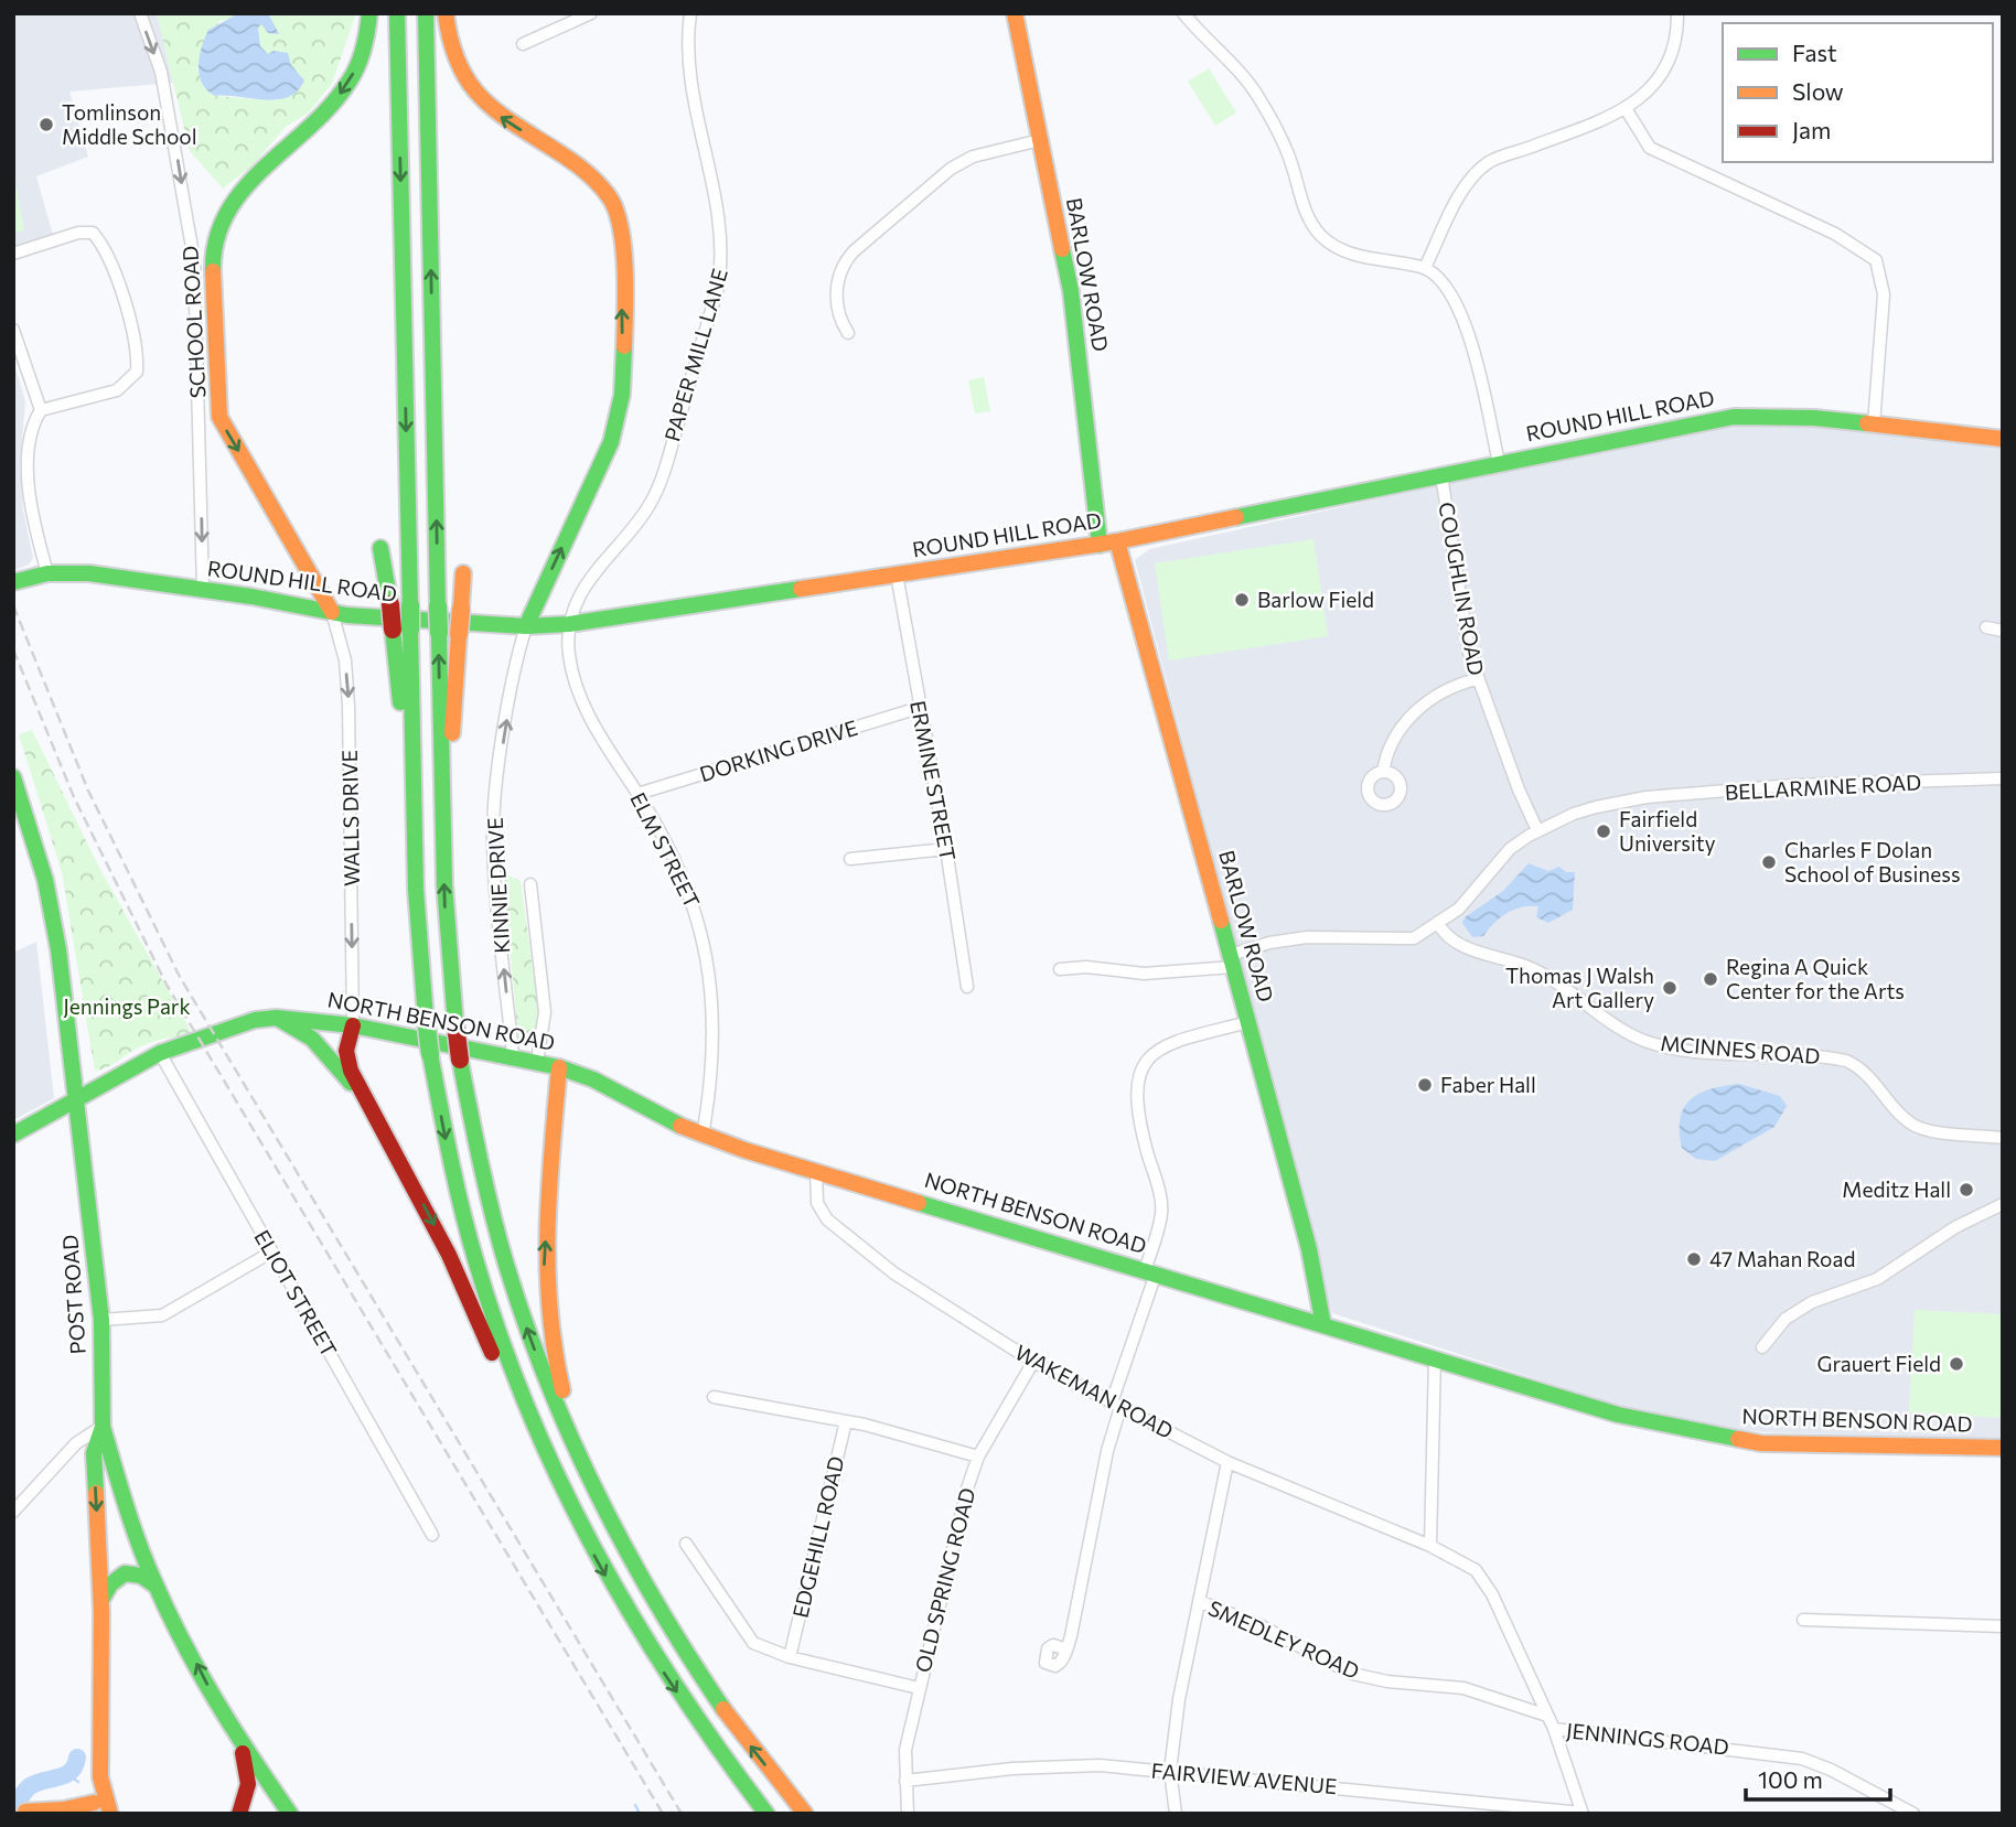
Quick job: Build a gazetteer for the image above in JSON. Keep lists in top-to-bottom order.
{
  "streets": {
    "main road": [
      "BARLOW ROAD",
      "ROUND HILL ROAD",
      "NORTH BENSON ROAD",
      "POST ROAD"
    ],
    "street": [
      "SCHOOL ROAD",
      "PAPER MILL LANE",
      "COUGHLIN ROAD",
      "DORKING DRIVE",
      "ERMINE STREET",
      "BELLARMINE ROAD",
      "WALLS DRIVE",
      "ELM STREET",
      "KINNIE DRIVE",
      "MCINNES ROAD",
      "ELIOT STREET",
      "WAKEMAN ROAD",
      "EDGEHILL ROAD",
      "OLD SPRING ROAD",
      "SMEDLEY ROAD",
      "JENNINGS ROAD",
      "FAIRVIEW AVENUE"
    ]
  },
  "crossings": [
    ["BARLOW ROAD", "ROUND HILL ROAD"],
    ["BARLOW ROAD", "BELLARMINE ROAD"],
    ["BARLOW ROAD", "NORTH BENSON ROAD"],
    ["SCHOOL ROAD", "ROUND HILL ROAD"],
    ["PAPER MILL LANE", "ROUND HILL ROAD"],
    ["PAPER MILL LANE", "ELM STREET"],
    ["ROUND HILL ROAD", "COUGHLIN ROAD"],
    ["ROUND HILL ROAD", "ERMINE STREET"],
    ["ROUND HILL ROAD", "WALLS DRIVE"],
    ["ROUND HILL ROAD", "ELM STREET"],
    ["ROUND HILL ROAD", "KINNIE DRIVE"],
    ["COUGHLIN ROAD", "BELLARMINE ROAD"],
    ["DORKING DRIVE", "ERMINE STREET"],
    ["DORKING DRIVE", "ELM STREET"],
    ["BELLARMINE ROAD", "MCINNES ROAD"],
    ["WALLS DRIVE", "NORTH BENSON ROAD"],
    ["ELM STREET", "NORTH BENSON ROAD"],
    ["KINNIE DRIVE", "NORTH BENSON ROAD"],
    ["NORTH BENSON ROAD", "ELIOT STREET"],
    ["NORTH BENSON ROAD", "POST ROAD"],
    ["NORTH BENSON ROAD", "WAKEMAN ROAD"],
    ["WAKEMAN ROAD", "OLD SPRING ROAD"],
    ["WAKEMAN ROAD", "SMEDLEY ROAD"],
    ["WAKEMAN ROAD", "JENNINGS ROAD"],
    ["WAKEMAN ROAD", "FAIRVIEW AVENUE"],
    ["OLD SPRING ROAD", "FAIRVIEW AVENUE"]
  ],
  "one_way": ["SCHOOL ROAD", "WALLS DRIVE"],
  "parks": ["Jennings Park"],
  "places": [
    "Tomlinson Middle School",
    "Barlow Field",
    "Fairfield University",
    "Charles F Dolan School of Business",
    "Regina A Quick Center for the Arts",
    "Thomas J Walsh Art Gallery",
    "Faber Hall",
    "Meditz Hall",
    "47 Mahan Road",
    "Grauert Field"
  ],
  "legend": ["Fast", "Slow", "Jam"],
  "scale_bar": "100 m"
}
